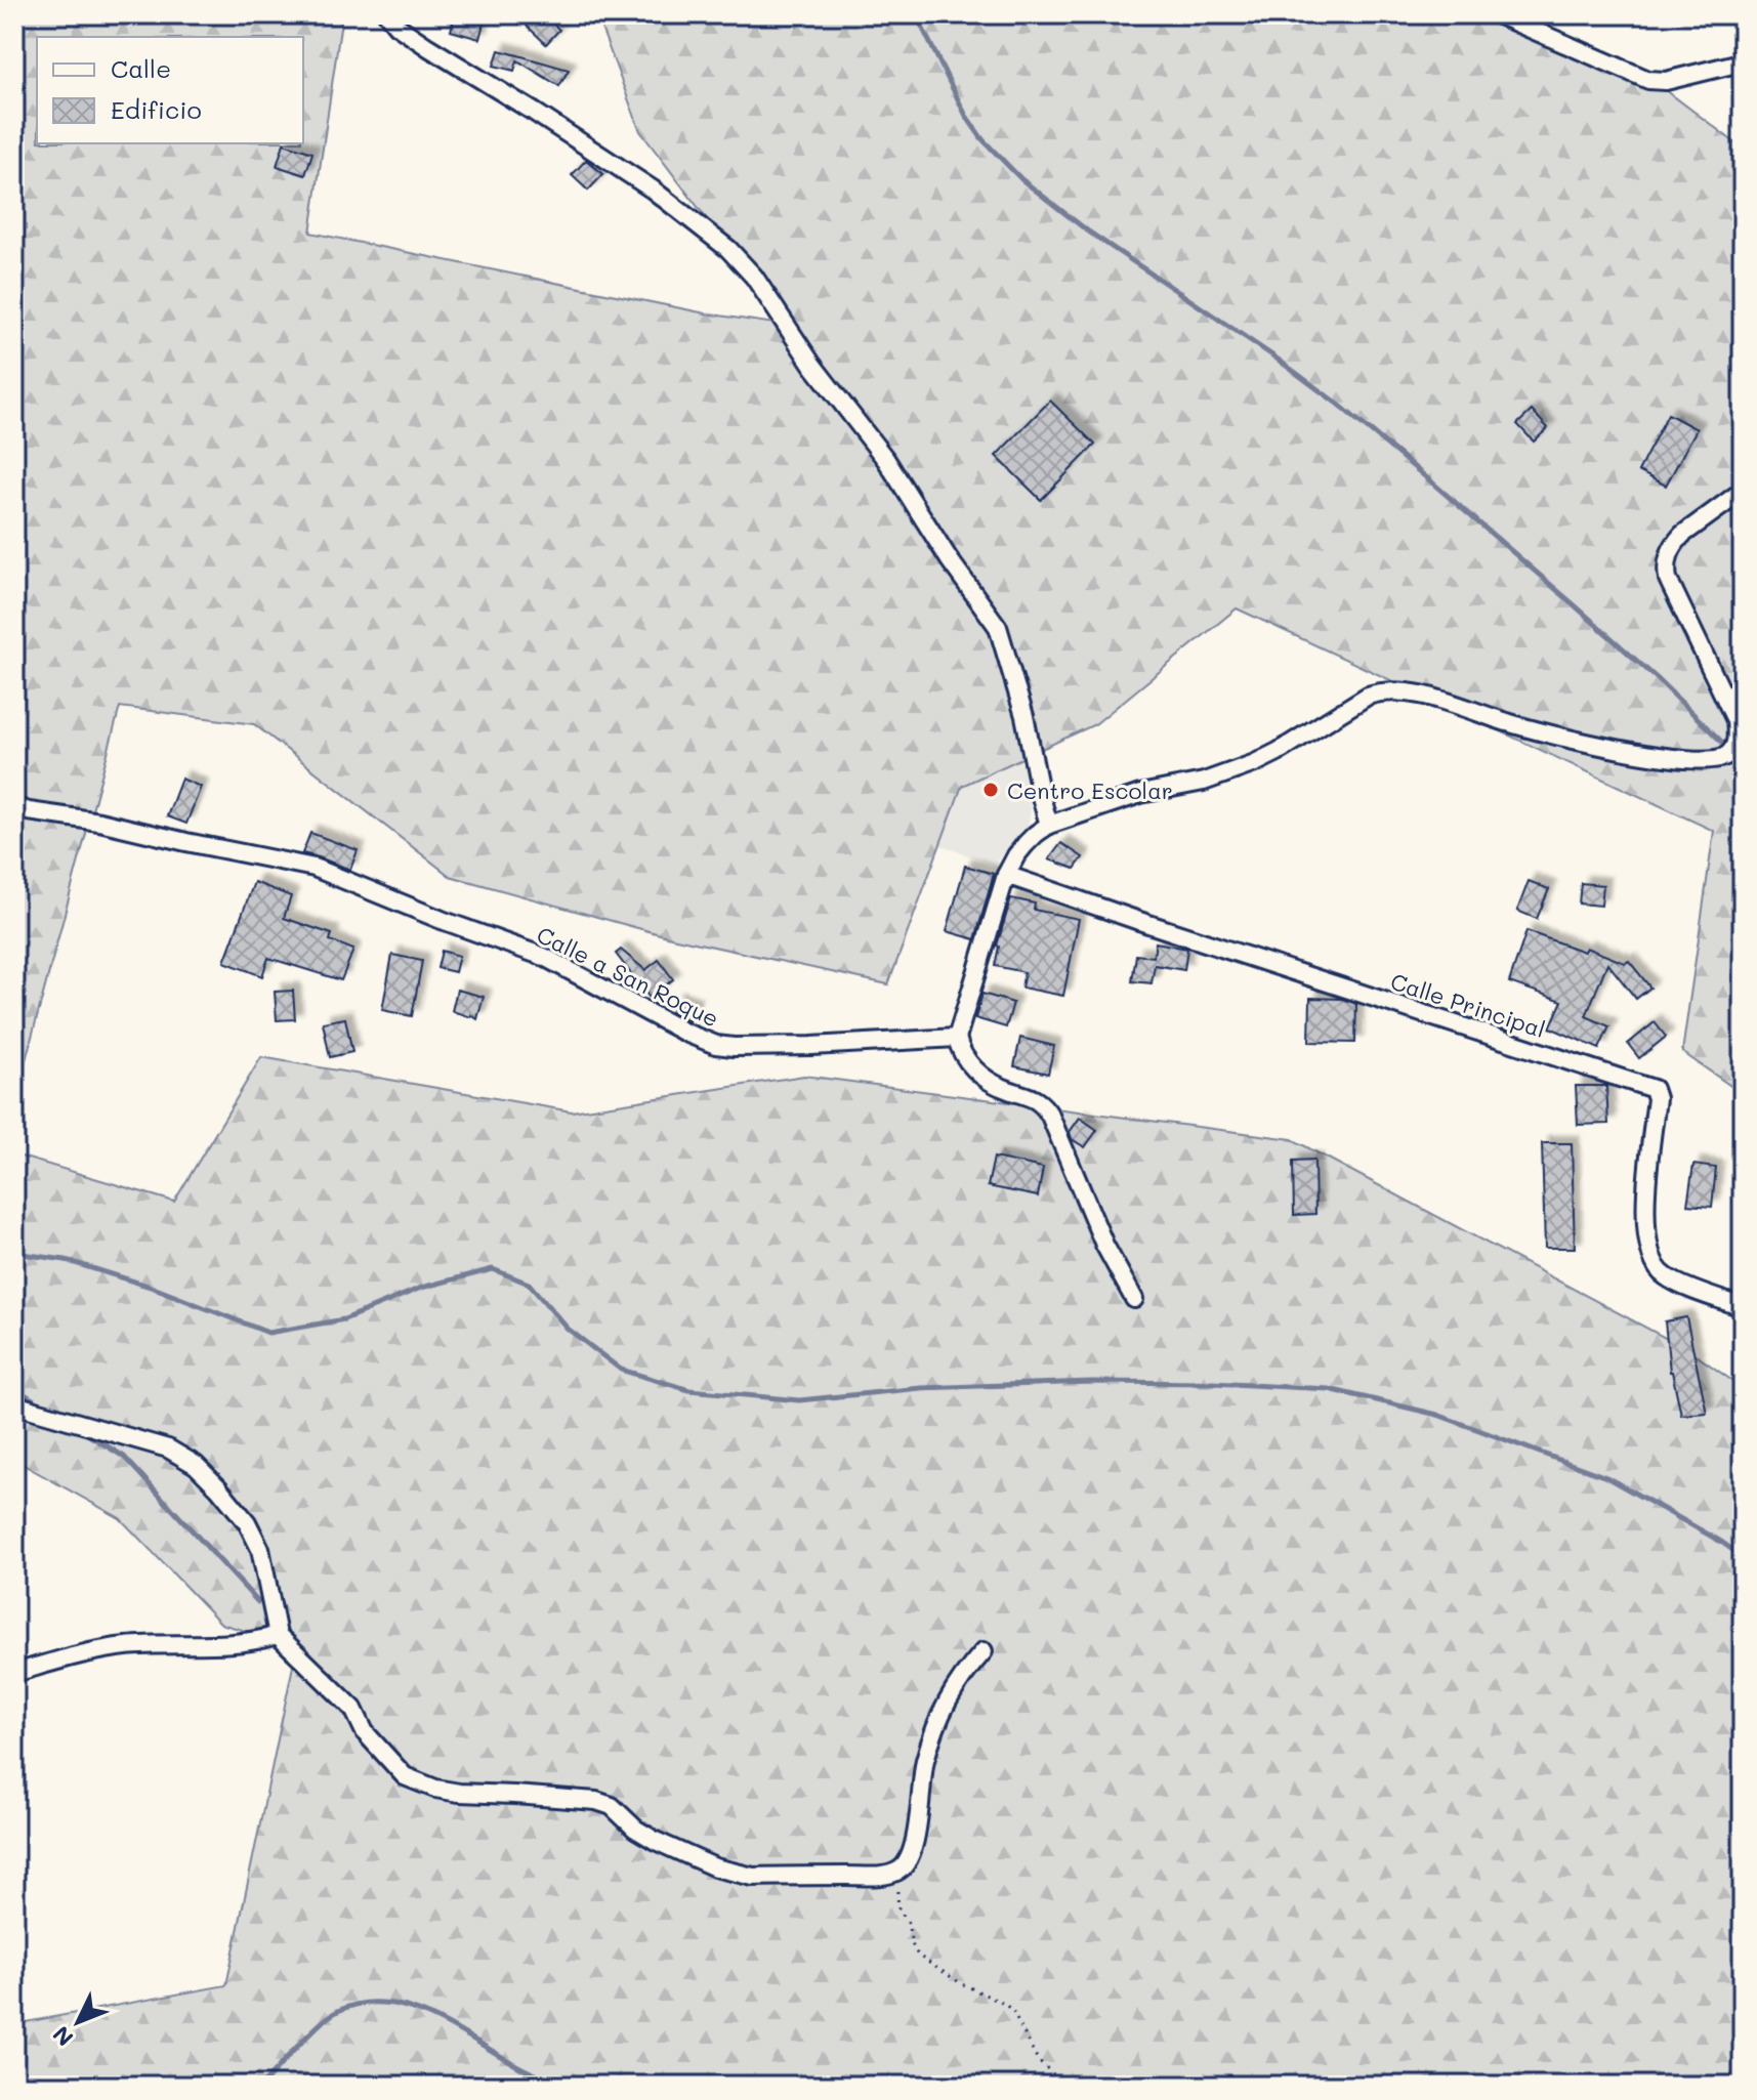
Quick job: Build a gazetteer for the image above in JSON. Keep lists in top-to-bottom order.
{
  "streets": {
    "street": ["Calle a San Roque", "Calle Principal"]
  },
  "places": ["Centro Escolar"],
  "legend": ["Calle", "Edificio"],
  "north": "bottom left"
}
